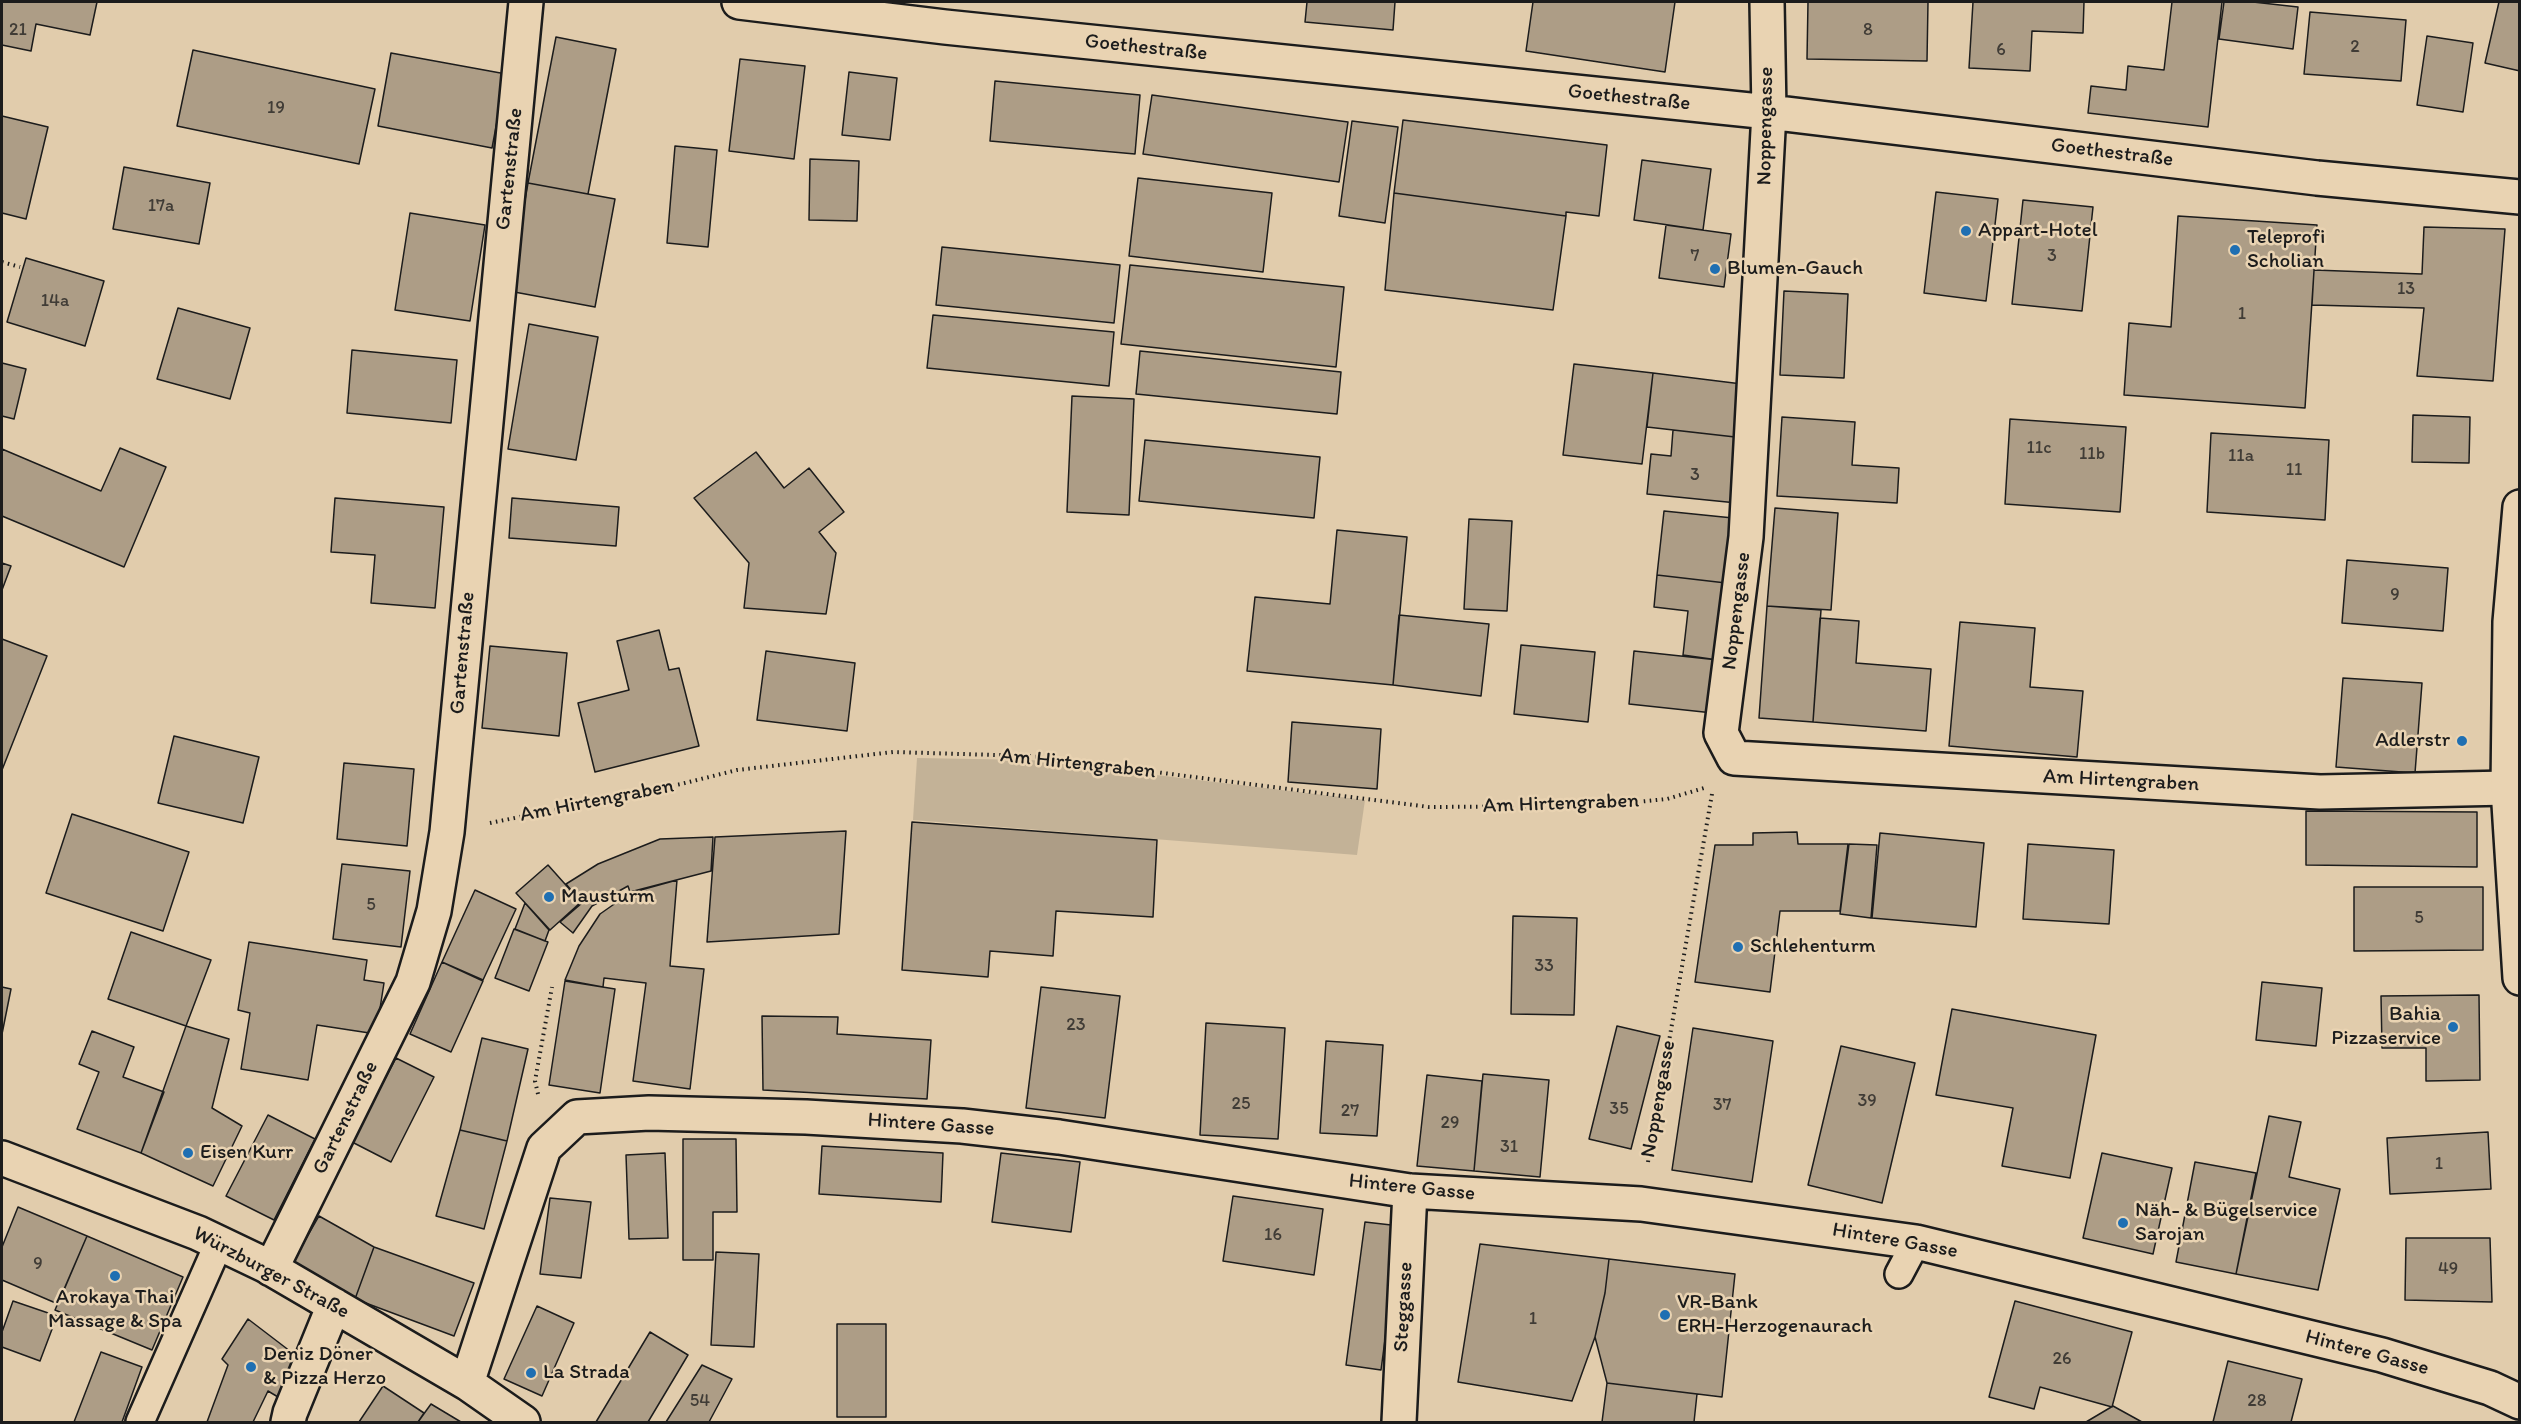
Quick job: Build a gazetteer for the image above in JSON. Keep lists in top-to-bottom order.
{
  "streets": {
    "street": [
      "Goethestraße",
      "Noppengasse",
      "Gartenstraße",
      "Am Hirtengraben",
      "Hintere Gasse",
      "Würzburger Straße",
      "Steggasse"
    ]
  },
  "crossings": [
    ["Goethestraße", "Noppengasse"],
    ["Noppengasse", "Am Hirtengraben"],
    ["Noppengasse", "Hintere Gasse"],
    ["Gartenstraße", "Am Hirtengraben"],
    ["Gartenstraße", "Würzburger Straße"],
    ["Hintere Gasse", "Würzburger Straße"],
    ["Hintere Gasse", "Steggasse"]
  ],
  "places": [
    "Appart-Hotel",
    "Teleprofi Scholian",
    "Blumen-Gauch",
    "Adlerstr",
    "Mausturm",
    "Schlehenturm",
    "Bahia Pizzaservice",
    "Eisen Kurr",
    "Näh- & Bügelservice Sarojan",
    "Arokaya Thai Massage & Spa",
    "VR-Bank ERH-Herzogenaurach",
    "Deniz Döner & Pizza Herzo",
    "La Strada"
  ],
  "house_numbers": [
    "21",
    "8",
    "2",
    "6",
    "19",
    "17a",
    "7",
    "3",
    "13",
    "14a",
    "1",
    "11c",
    "11b",
    "11a",
    "11",
    "3",
    "9",
    "5",
    "5",
    "33",
    "23",
    "39",
    "25",
    "37",
    "35",
    "27",
    "29",
    "31",
    "1",
    "16",
    "9",
    "49",
    "1",
    "26",
    "54",
    "28"
  ]
}
